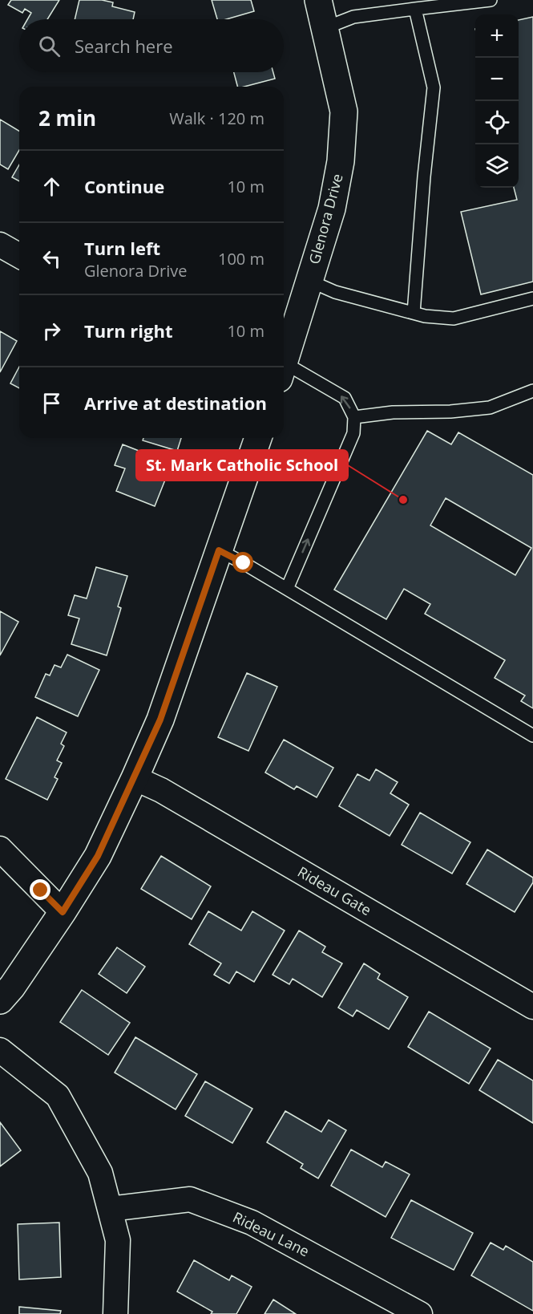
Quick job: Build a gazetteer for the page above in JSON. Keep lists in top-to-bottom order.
{
  "streets": {
    "street": ["Glenora Drive", "Rideau Gate", "Rideau Lane"]
  },
  "places": ["St. Mark Catholic School"],
  "page": {
    "map_buttons": ["+", "−"],
    "search": "Search here",
    "heading": ["2 min", "Walk · 120 m"],
    "list": [
      ["Continue", "10 m"],
      ["Turn left", "Glenora Drive", "100 m"],
      ["Turn right", "10 m"],
      "Arrive at destination"
    ]
  }
}
